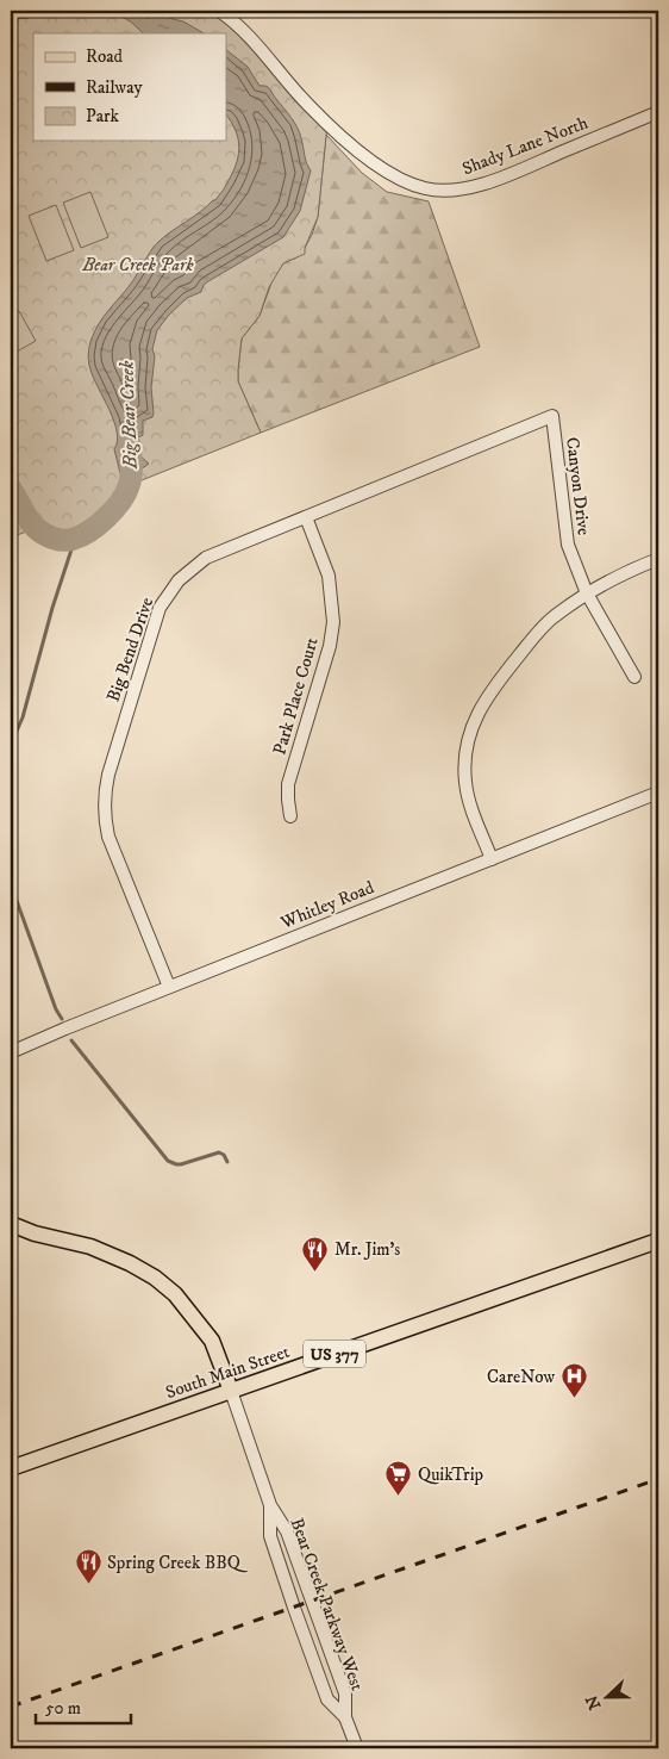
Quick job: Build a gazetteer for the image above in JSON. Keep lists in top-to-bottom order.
{
  "streets": {
    "main road": ["US 377", "South Main Street"],
    "street": [
      "Shady Lane North",
      "Canyon Drive",
      "Big Bend Drive",
      "Park Place Court",
      "Whitley Road",
      "Bear Creek Parkway West"
    ]
  },
  "crossings": [
    ["Canyon Drive", "Big Bend Drive"],
    ["Big Bend Drive", "Park Place Court"],
    ["Big Bend Drive", "Whitley Road"],
    ["South Main Street", "Bear Creek Parkway West"]
  ],
  "water": ["Big Bear Creek"],
  "parks": ["Bear Creek Park"],
  "places": {
    "restaurant": ["Mr. Jim's", "Spring Creek BBQ"],
    "hospital": ["CareNow"],
    "supermarket": ["QuikTrip"]
  },
  "legend": ["Road", "Railway", "Park"],
  "scale_bar": "50 m",
  "north": "left"
}
